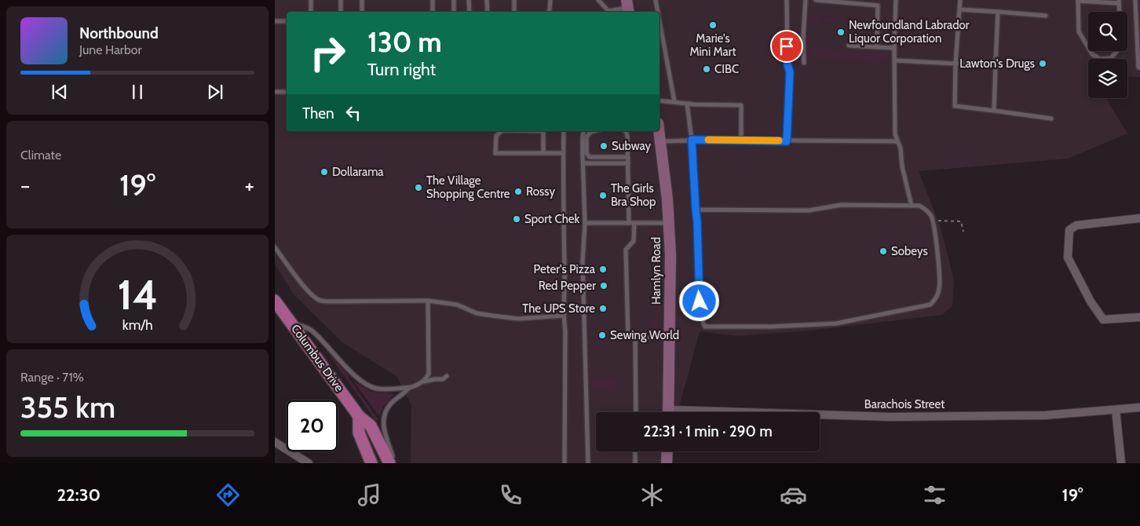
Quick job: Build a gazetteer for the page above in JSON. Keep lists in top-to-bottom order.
{
  "streets": {
    "main road": ["Columbus Drive"],
    "street": ["Hamlyn Road", "Barachois Street"]
  },
  "places": [
    "Marie's Mini Mart",
    "Newfoundland Labrador Liquor Corporation",
    "Lawton's Drugs",
    "CIBC",
    "Subway",
    "Dollarama",
    "The Village Shopping Centre",
    "Rossy",
    "The Girls Bra Shop",
    "Sport Chek",
    "Sobeys",
    "Peter's Pizza",
    "Red Pepper",
    "The UPS Store",
    "Sewing World"
  ],
  "page": {
    "turn": ["130 m", "Turn right"],
    "song": ["Northbound", "June Harbor"],
    "then": "Then",
    "tile": [
      "Climate",
      ["Range · 71%", "355 km"]
    ],
    "heat": ["−", "19°", "+"],
    "limit": "20",
    "trip": "22:31 · 1 min · 290 m",
    "tabs": ["22:30", "19°"],
    "gauge": ["14", "km/h"]
  }
}
